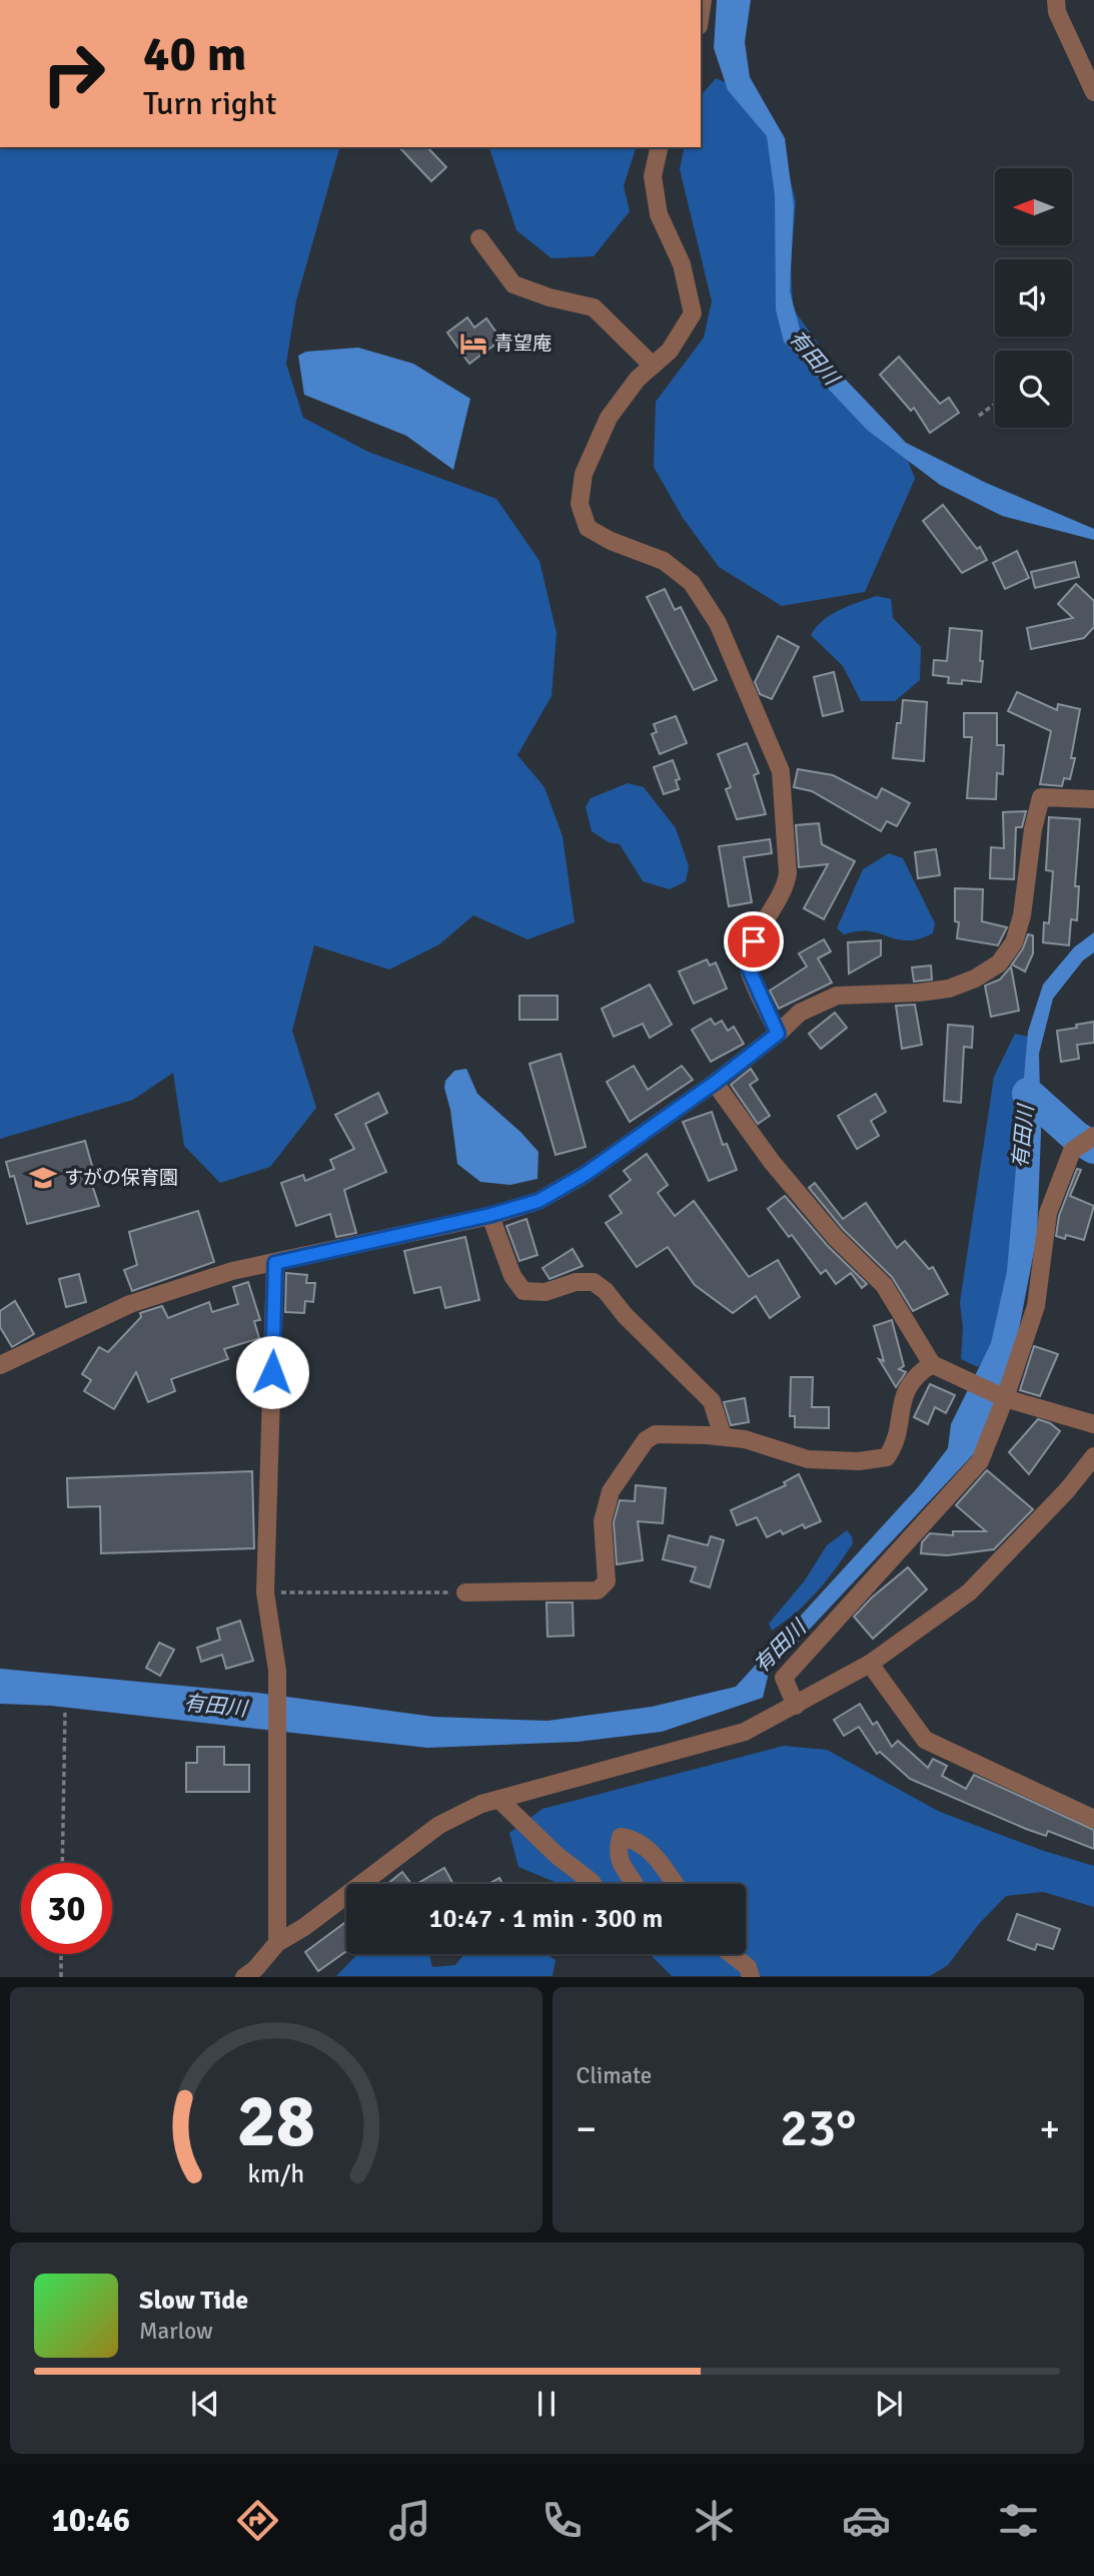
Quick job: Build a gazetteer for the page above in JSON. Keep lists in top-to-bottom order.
{
  "water": ["有田川"],
  "places": {
    "hotel": ["青望庵"],
    "school or university": ["すがの保育園"]
  },
  "north": "left",
  "page": {
    "turn": ["40 m", "Turn right"],
    "limit": "30",
    "trip": "10:47 · 1 min · 300 m",
    "tile": "Climate",
    "heat": ["−", "23°", "+"],
    "song": ["Slow Tide", "Marlow"],
    "tabs": "10:46",
    "gauge": ["28", "km/h"]
  }
}
